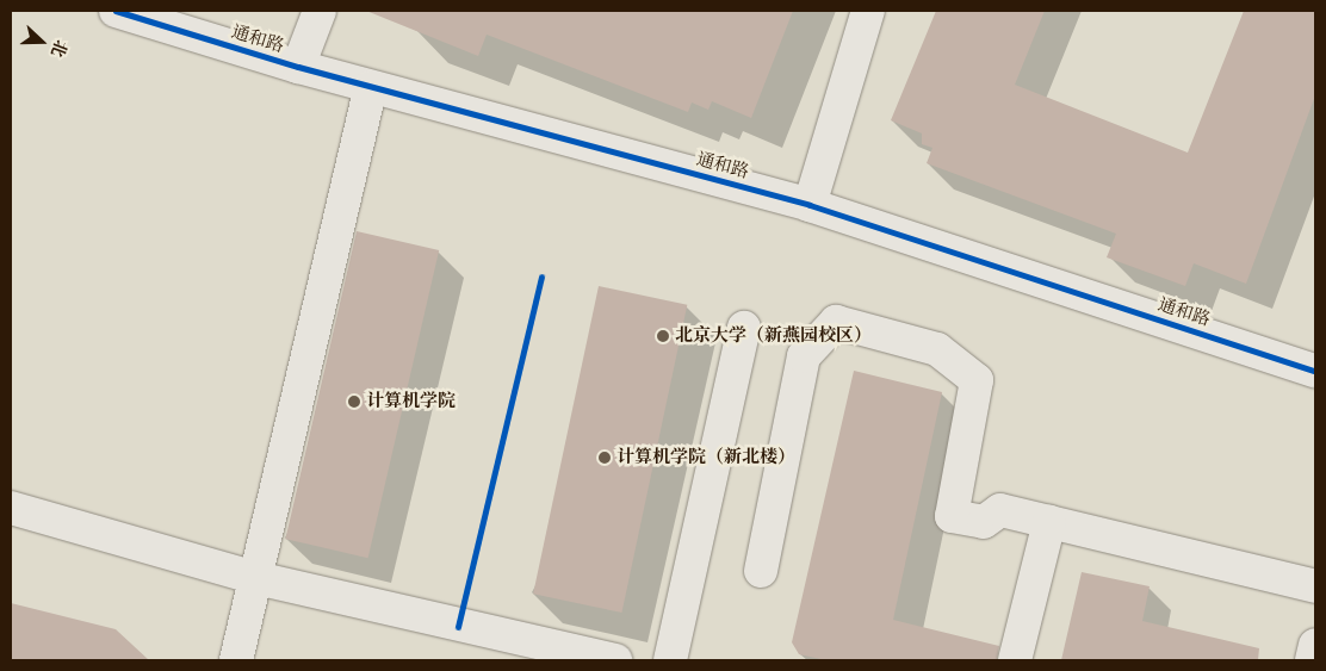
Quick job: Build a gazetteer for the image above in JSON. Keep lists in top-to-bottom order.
{
  "streets": {
    "street": ["通和路"]
  },
  "places": ["北京大学（新燕园校区）", "计算机学院", "计算机学院（新北楼）"],
  "north": "right"
}
